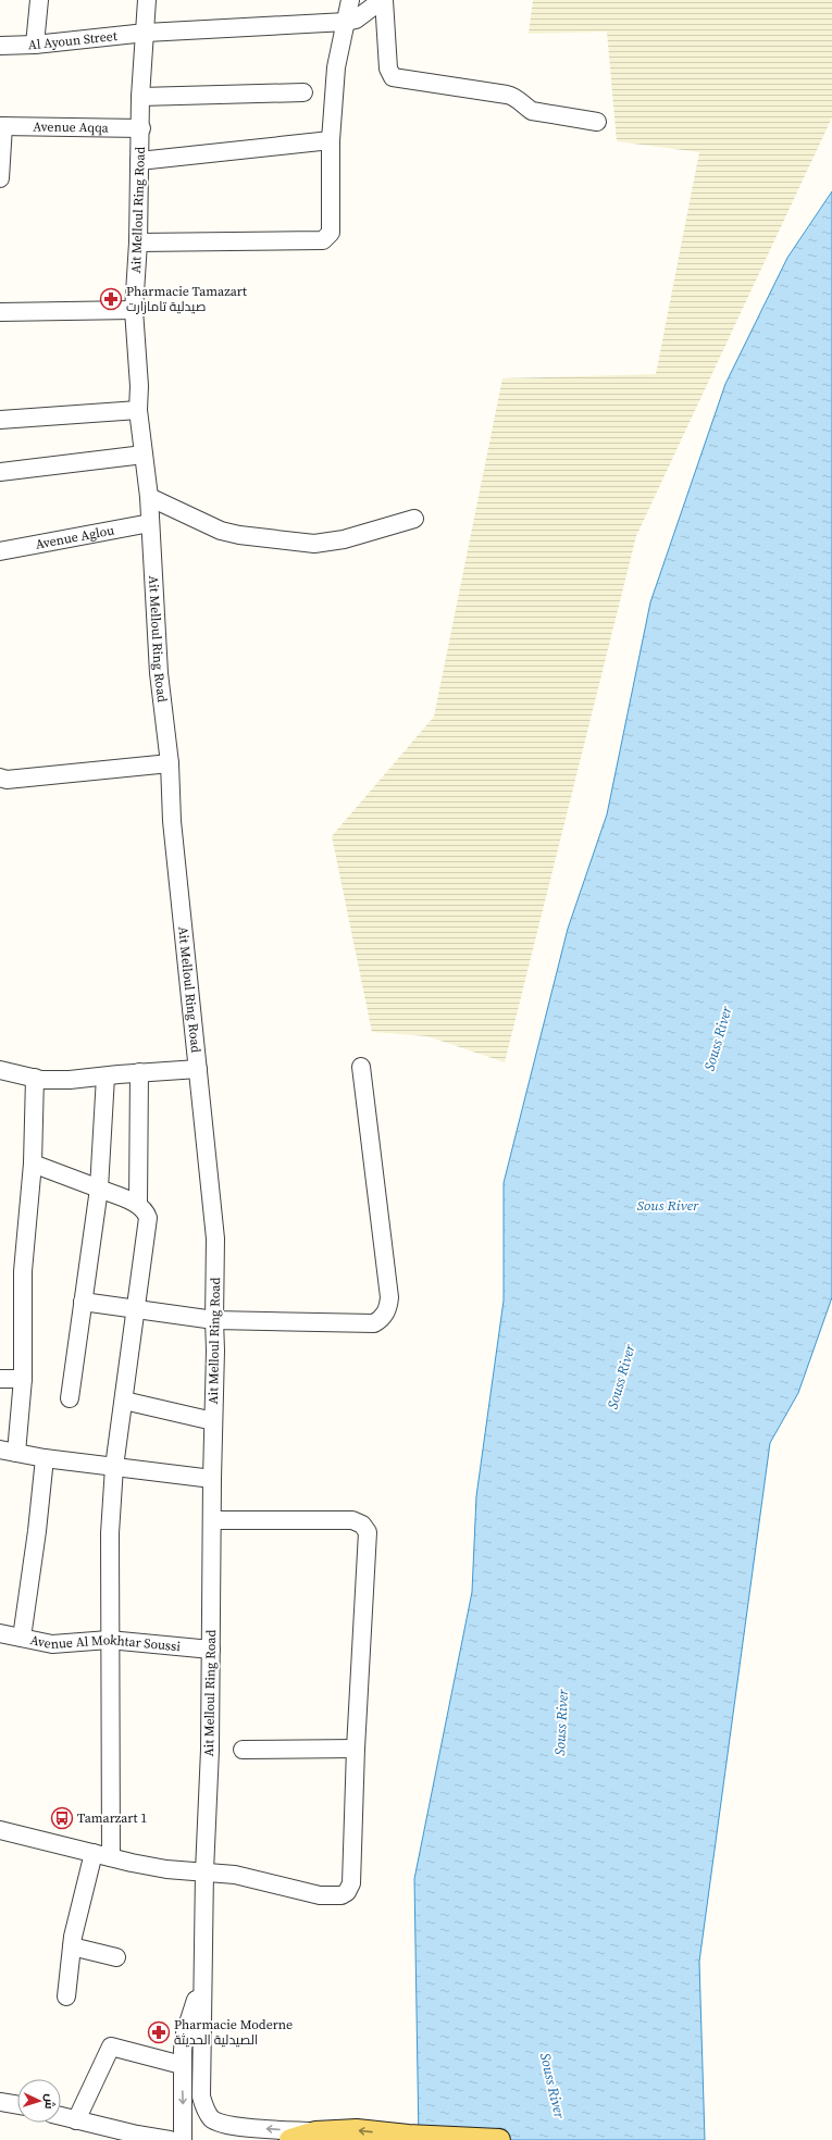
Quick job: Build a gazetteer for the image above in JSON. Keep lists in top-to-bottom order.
{
  "streets": {
    "street": [
      "Al Ayoun Street",
      "Avenue Aqqa",
      "Ait Melloul Ring Road",
      "Avenue Aglou",
      "Avenue Al Mokhtar Soussi"
    ]
  },
  "crossings": [
    ["Al Ayoun Street", "Ait Melloul Ring Road"],
    ["Avenue Aqqa", "Ait Melloul Ring Road"],
    ["Ait Melloul Ring Road", "Avenue Aglou"],
    ["Ait Melloul Ring Road", "Avenue Al Mokhtar Soussi"]
  ],
  "water": ["Souss River", "Sous River"],
  "places": {
    "pharmacy": ["Pharmacie Tamazart صيدلية تامازارت", "Pharmacie Moderne الصيدلية الحديثة"],
    "bus stop": ["Tamarzart 1"]
  },
  "north": "right"
}
